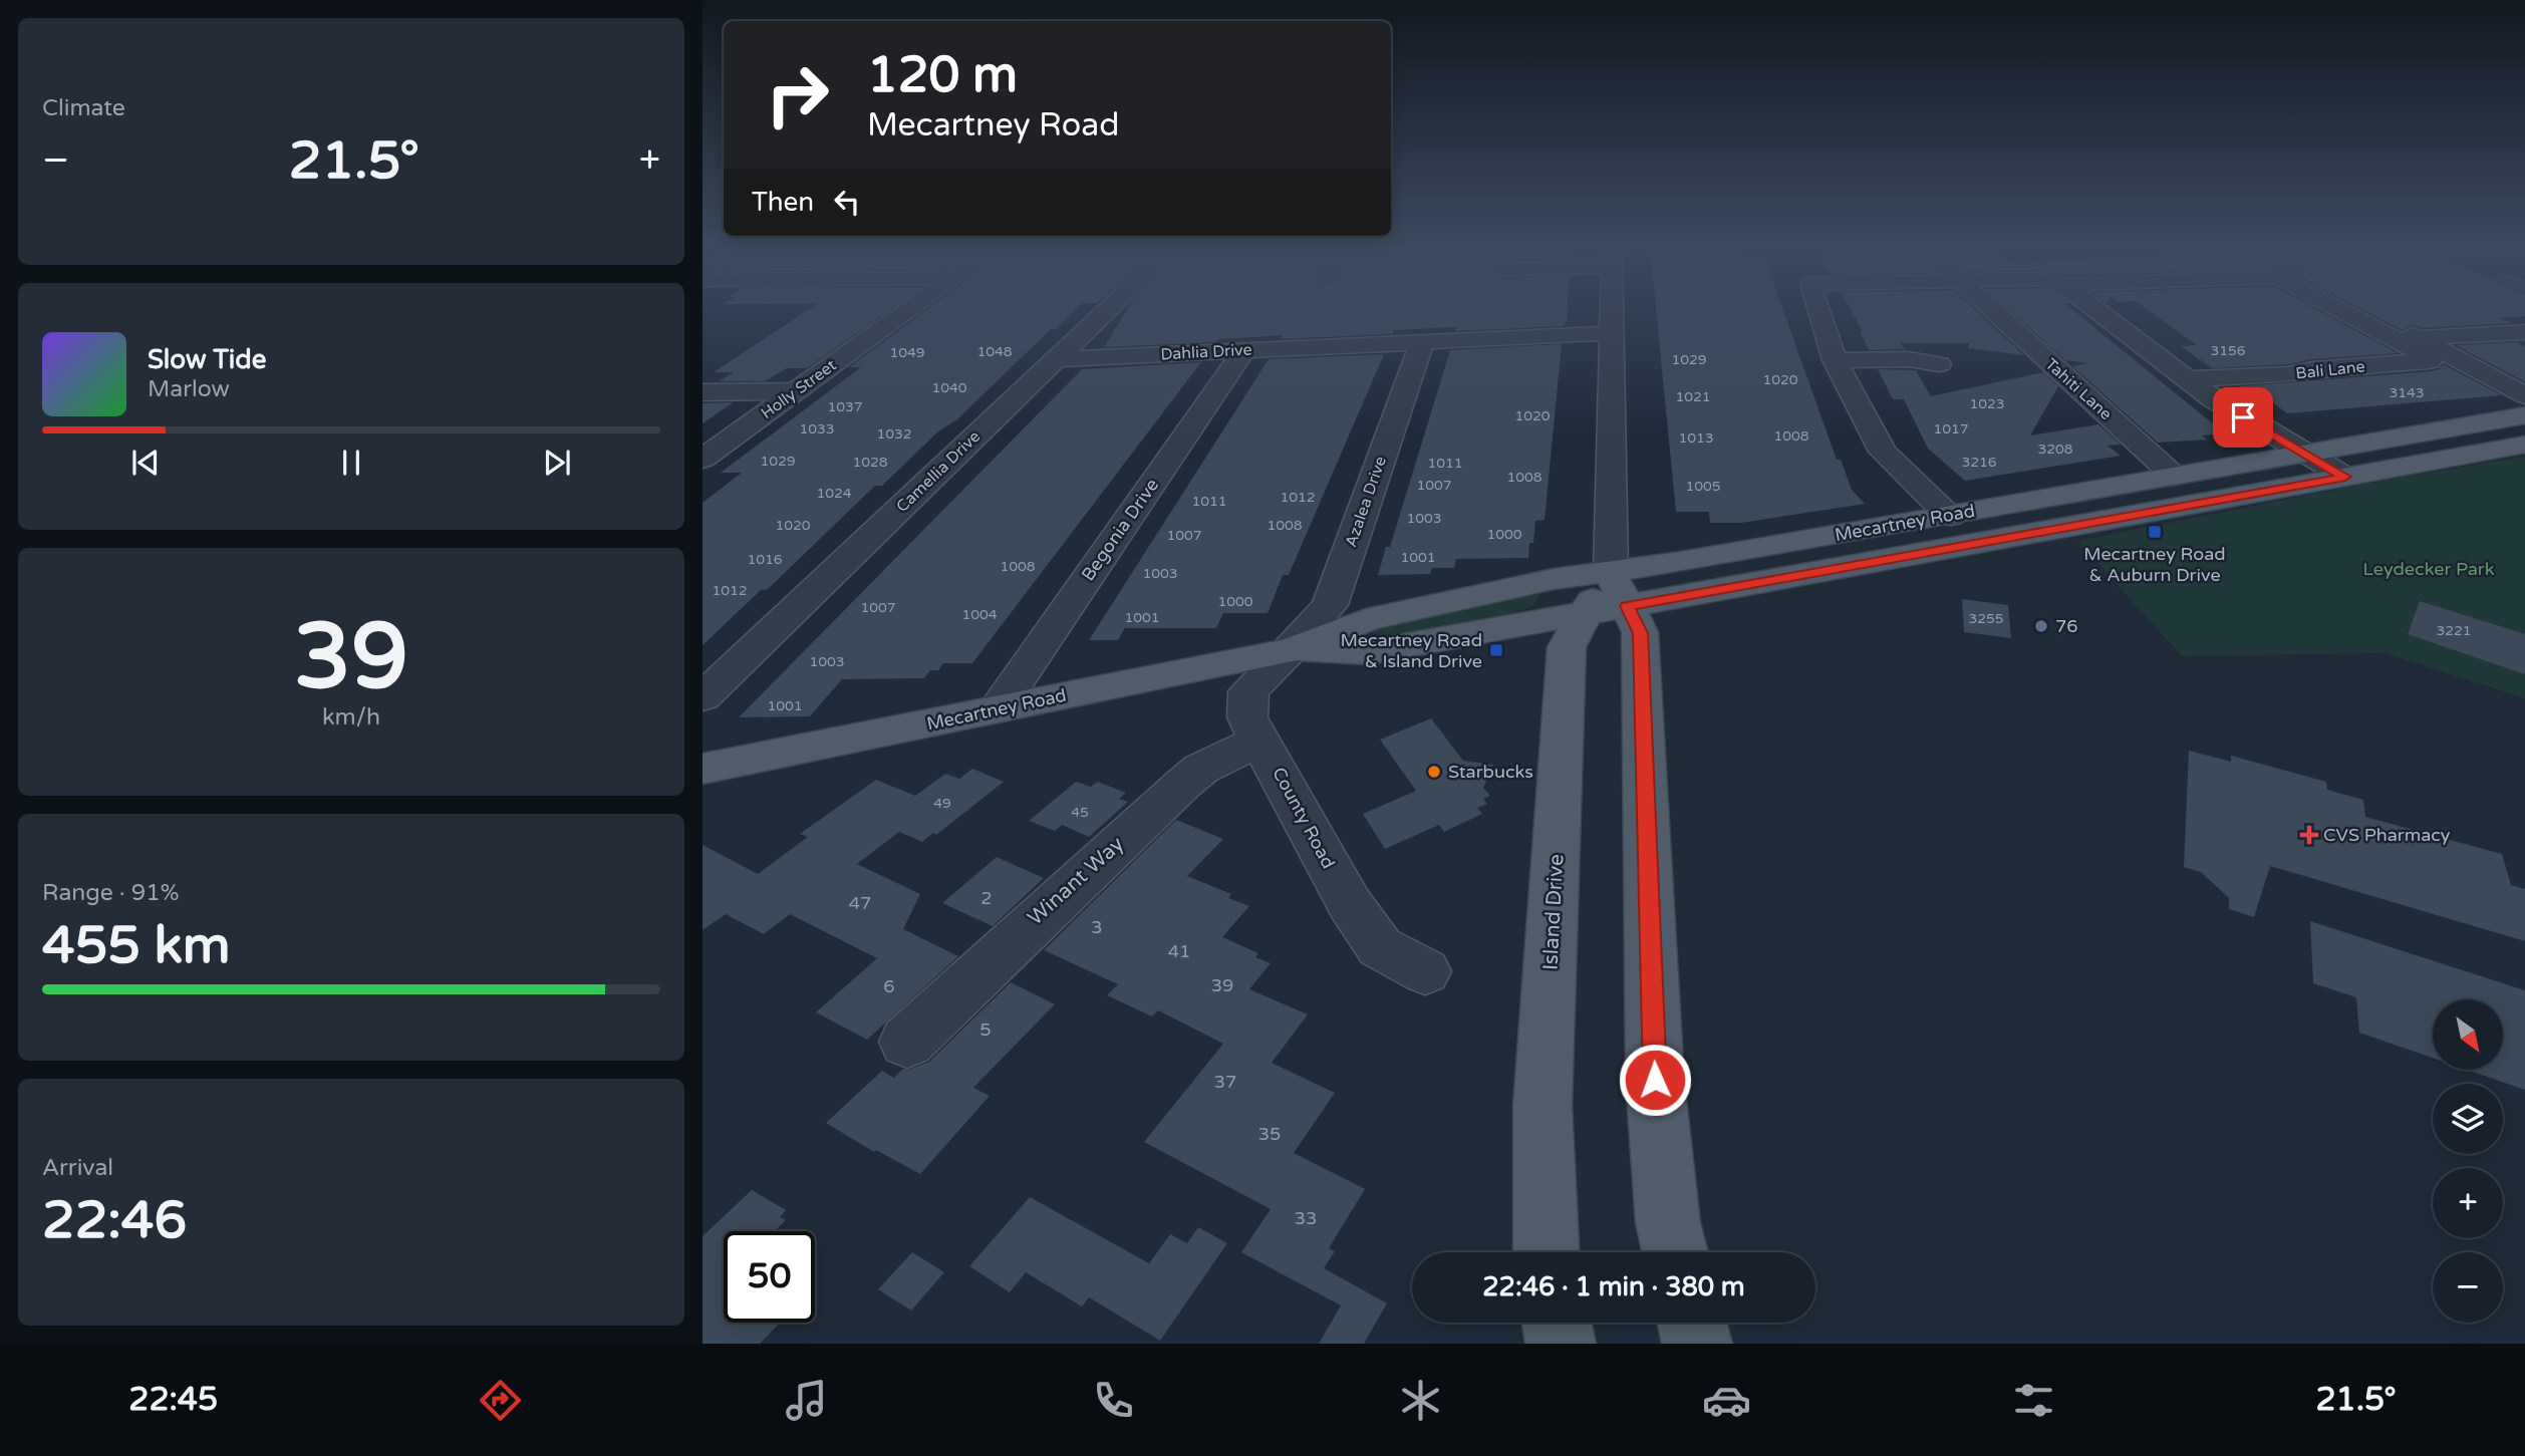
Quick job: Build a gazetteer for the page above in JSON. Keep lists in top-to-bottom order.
{
  "streets": {
    "main road": ["Mecartney Road", "Island Drive"],
    "street": [
      "Dahlia Drive",
      "Bali Lane",
      "Holly Street",
      "Tahiti Lane",
      "Camellia Drive",
      "Azalea Drive",
      "Begonia Drive",
      "County Road",
      "Winant Way"
    ]
  },
  "crossings": [
    ["Dahlia Drive", "Camellia Drive"],
    ["Dahlia Drive", "Azalea Drive"],
    ["Dahlia Drive", "Begonia Drive"],
    ["Dahlia Drive", "Island Drive"],
    ["Tahiti Lane", "Mecartney Road"],
    ["Azalea Drive", "Mecartney Road"],
    ["Azalea Drive", "County Road"],
    ["Mecartney Road", "Begonia Drive"],
    ["Mecartney Road", "County Road"],
    ["Mecartney Road", "Island Drive"],
    ["County Road", "Winant Way"]
  ],
  "parks": ["Leydecker Park"],
  "places": {
    "transit": ["Mecartney Road & Auburn Drive", "Mecartney Road & Island Drive"],
    "other": ["76", "Starbucks"],
    "health": ["CVS Pharmacy"]
  },
  "house_numbers": [
    "3156",
    "1048",
    "1049",
    "1029",
    "1020",
    "1040",
    "3143",
    "1021",
    "1023",
    "1037",
    "1020",
    "1033",
    "1017",
    "1032",
    "1008",
    "1013",
    "3208",
    "1029",
    "1028",
    "3216",
    "1011",
    "1008",
    "1007",
    "1005",
    "1024",
    "1012",
    "1011",
    "1003",
    "1020",
    "1008",
    "1000",
    "1007",
    "1001",
    "1016",
    "1008",
    "1003",
    "1012",
    "1000",
    "1007",
    "1004",
    "1001",
    "3255",
    "3221",
    "1003",
    "1001",
    "49",
    "45",
    "2",
    "47",
    "3",
    "41",
    "39",
    "6",
    "5",
    "37",
    "35",
    "33"
  ],
  "north": "bottom right",
  "page": {
    "tile": [
      "Climate",
      ["39", "km/h"],
      ["Range · 91%", "455 km"],
      ["Arrival", "22:46"]
    ],
    "turn": ["120 m", "Mecartney Road"],
    "heat": ["−", "21.5°", "+"],
    "then": "Then",
    "song": ["Slow Tide", "Marlow"],
    "map_buttons": ["+", "−"],
    "limit": "50",
    "trip": "22:46 · 1 min · 380 m",
    "tabs": ["22:45", "21.5°"]
  }
}
